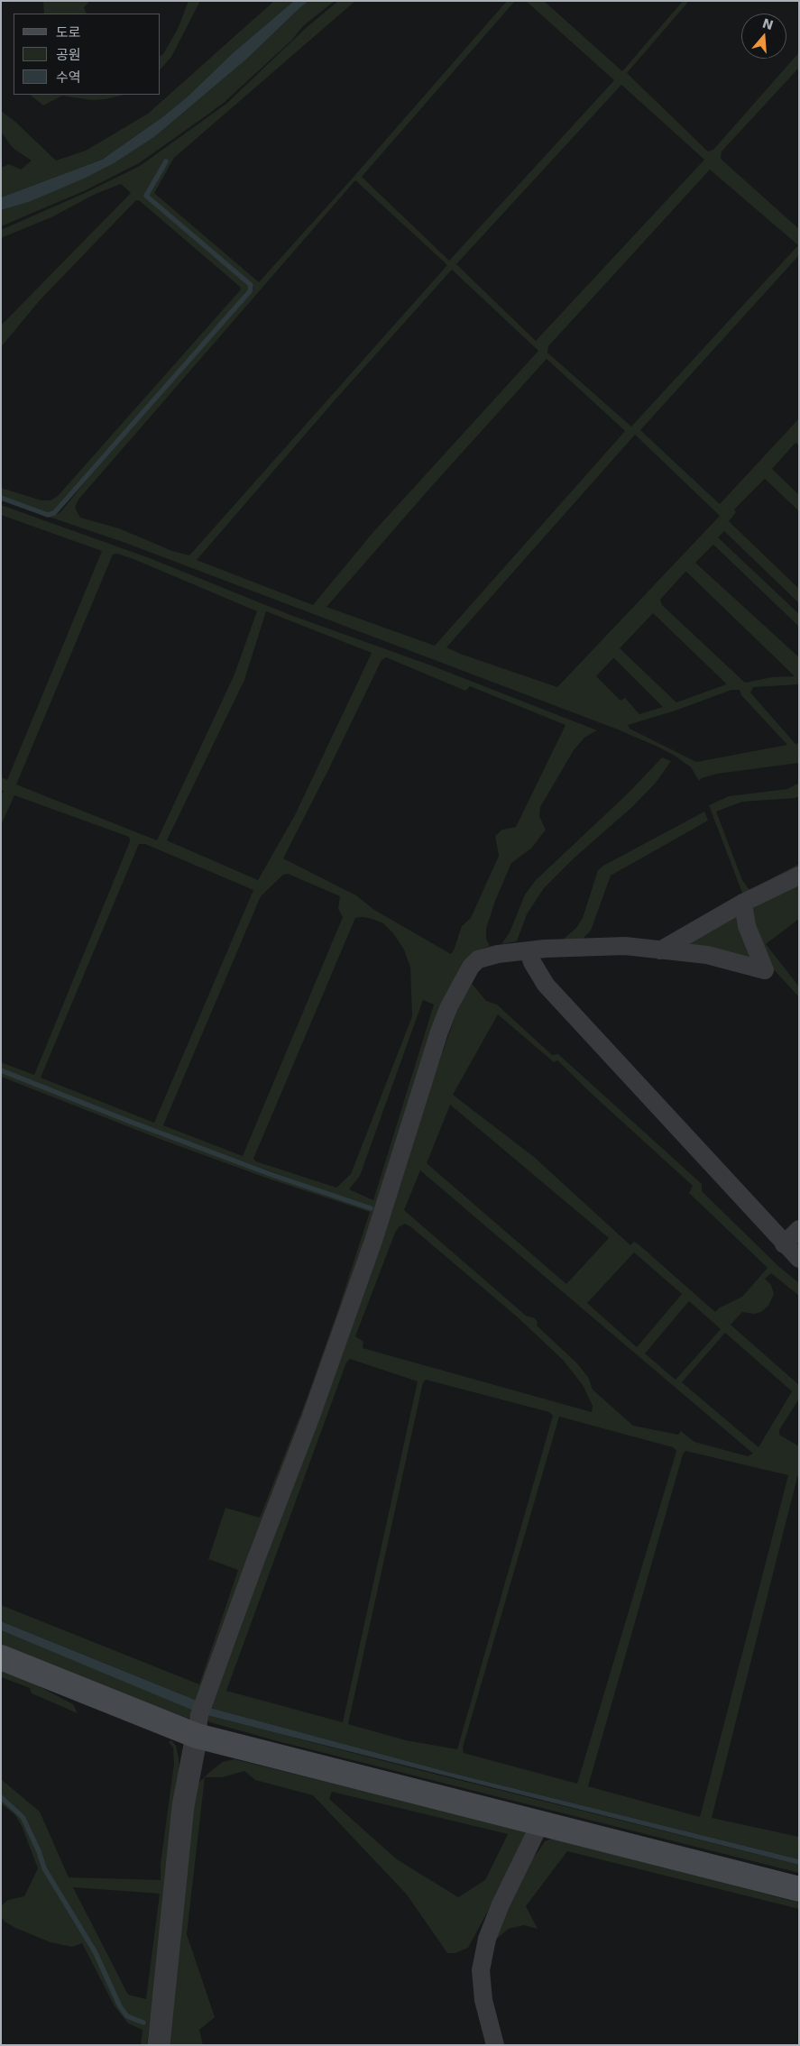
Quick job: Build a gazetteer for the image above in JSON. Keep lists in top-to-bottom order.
{
  "legend": ["도로", "공원", "수역"],
  "north": "top"
}
